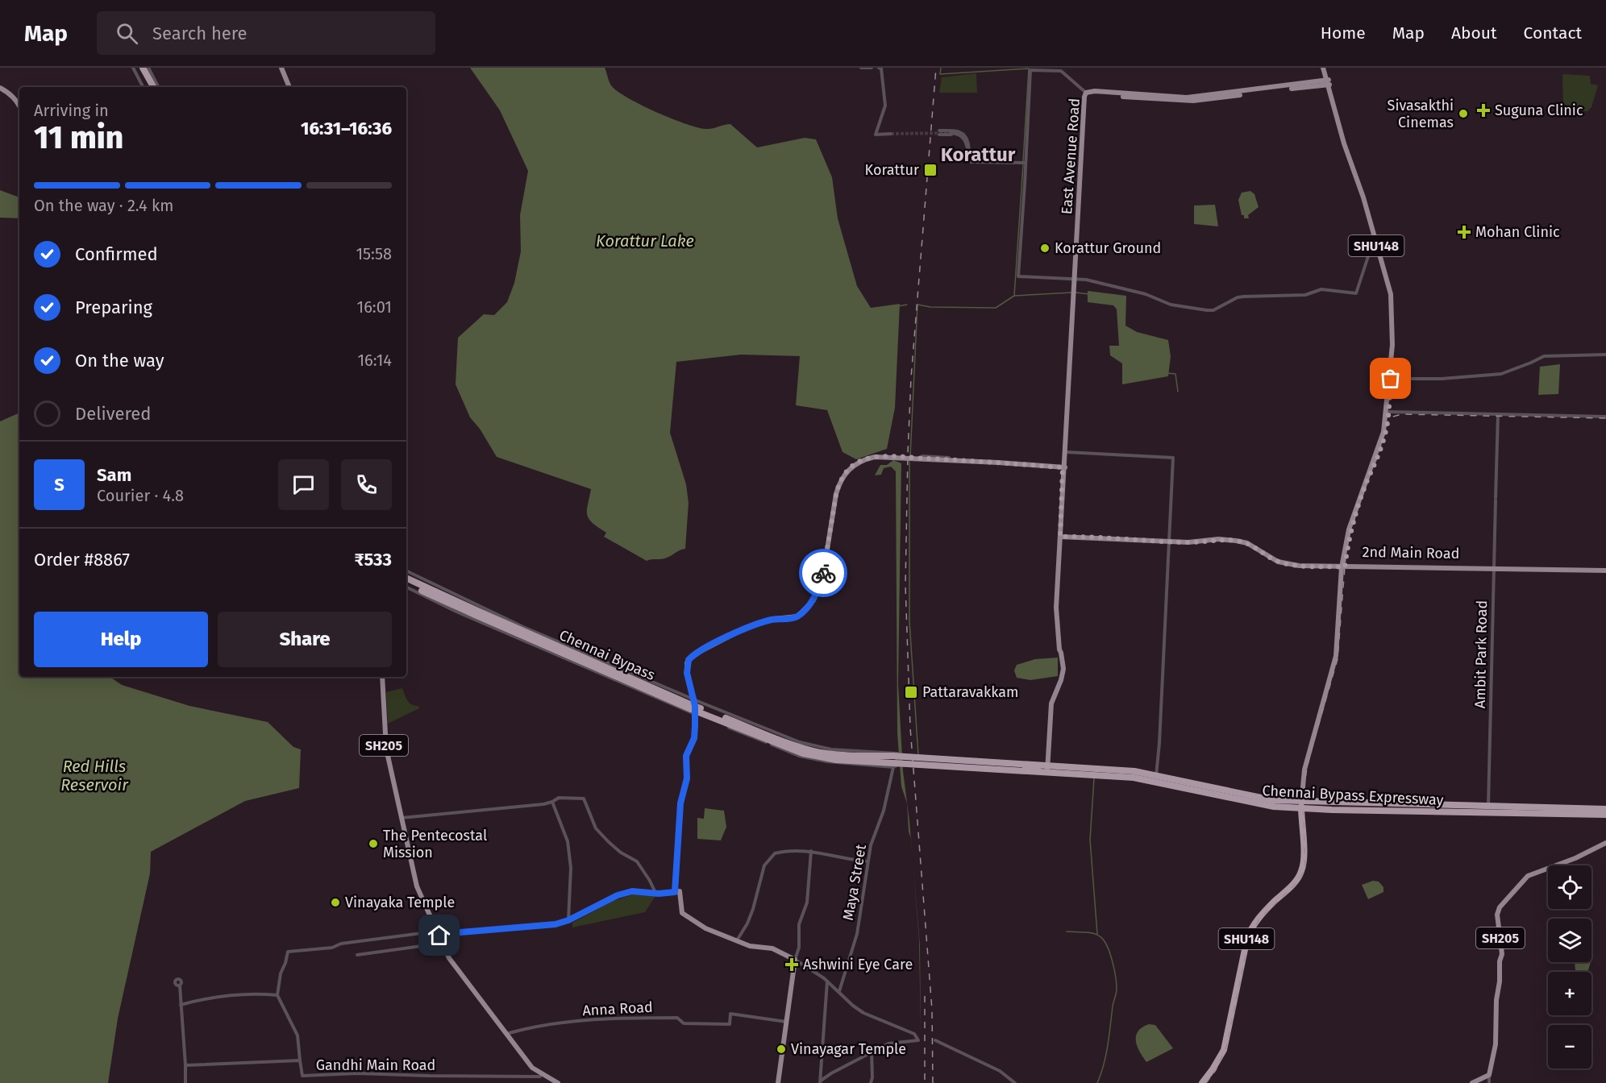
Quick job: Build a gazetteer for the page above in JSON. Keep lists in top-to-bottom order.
{
  "streets": {
    "highway": ["SHU148", "Chennai Bypass", "Chennai Bypass Expressway"],
    "main road": ["East Avenue Road", "2nd Main Road", "SH205"],
    "street": [
      "Ambit Park Road",
      "Maya Street",
      "Anna Road",
      "Gandhi Main Road"
    ]
  },
  "crossings": [
    ["East Avenue Road", "SHU148"],
    ["SHU148", "2nd Main Road"],
    ["2nd Main Road", "Ambit Park Road"],
    ["Chennai Bypass", "Chennai Bypass Expressway"],
    ["Chennai Bypass", "Maya Street"],
    ["SH205", "Anna Road"],
    ["SH205", "Gandhi Main Road"],
    ["Chennai Bypass Expressway", "Maya Street"]
  ],
  "districts": ["Korattur"],
  "water": ["Korattur Lake", "Red Hills Reservoir"],
  "places": {
    "health": ["Suguna Clinic", "Mohan Clinic", "Ashwini Eye Care"],
    "other": [
      "Sivasakthi Cinemas",
      "Korattur Ground",
      "The Pentecostal Mission",
      "Vinayaka Temple",
      "Vinayagar Temple"
    ],
    "transit": ["Korattur", "Pattaravakkam"]
  },
  "page": {
    "header": "Map",
    "search": "Search here",
    "nav": [
      "Home",
      "Map",
      "About",
      "Contact"
    ],
    "heading": ["11 min", "Arriving in", "16:31–16:36"],
    "panel": [
      "Sam",
      "Courier · 4.8",
      "Order #8867",
      "₹533"
    ],
    "bar": "On the way · 2.4 km",
    "list": [
      ["Confirmed", "15:58"],
      ["Preparing", "16:01"],
      ["On the way", "16:14"],
      "Delivered"
    ],
    "round": "S",
    "buttons": ["Help", "Share"],
    "map_buttons": ["+", "−"]
  }
}
